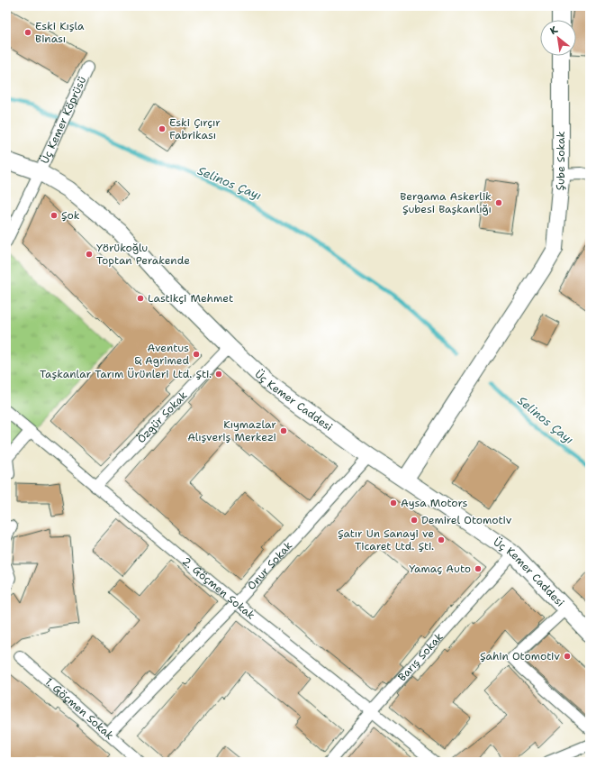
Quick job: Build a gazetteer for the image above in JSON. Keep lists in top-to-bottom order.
{
  "streets": {
    "main road": ["Şube Sokak", "Üç Kemer Caddesi"],
    "street": [
      "Üç Kemer Köprüsü",
      "Özgür Sokak",
      "Onur Sokak",
      "2. Göçmen Sokak",
      "Barış Sokak",
      "1. Göçmen Sokak"
    ]
  },
  "crossings": [
    ["Üç Kemer Köprüsü", "Üç Kemer Caddesi"],
    ["Şube Sokak", "Üç Kemer Caddesi"],
    ["Üç Kemer Caddesi", "Özgür Sokak"],
    ["Üç Kemer Caddesi", "Onur Sokak"],
    ["Üç Kemer Caddesi", "Barış Sokak"],
    ["Özgür Sokak", "2. Göçmen Sokak"],
    ["Onur Sokak", "2. Göçmen Sokak"],
    ["Onur Sokak", "1. Göçmen Sokak"],
    ["2. Göçmen Sokak", "Barış Sokak"]
  ],
  "water": ["Selinos Çayı"],
  "places": [
    "Eski Kışla Binası",
    "Eski Çırçır Fabrikası",
    "Bergama Askerlik Şubesi Başkanlığı",
    "Şok",
    "Yörükoğlu Toptan Perakende",
    "Lastikçi Mehmet",
    "Aventus & Agrimed",
    "Taşkanlar Tarım Ürünleri Ltd. Şti.",
    "Kıymazlar Alışveriş Merkezi",
    "Aysa Motors",
    "Demirel Otomotiv",
    "Şatır Un Sanayi ve Ticaret Ltd. Şti.",
    "Yamaç Auto",
    "Şahin Otomotiv"
  ],
  "north": "top left"
}
